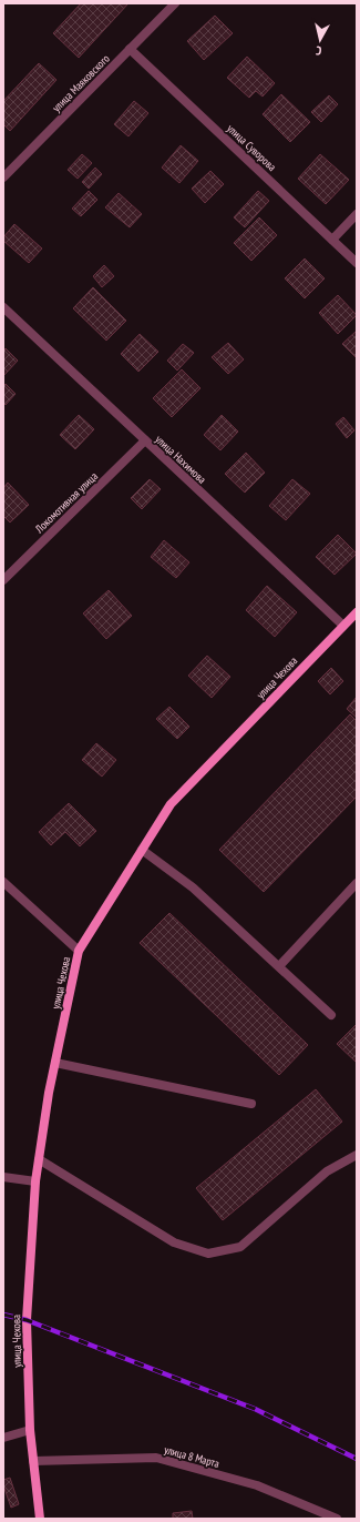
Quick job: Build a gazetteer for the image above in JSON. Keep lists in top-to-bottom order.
{
  "streets": {
    "street": [
      "улица Маяковского",
      "улица Суворова",
      "улица Нахимова",
      "Локомотивная улица",
      "улица Чехова",
      "улица 8 Марта"
    ]
  },
  "crossings": [
    ["улица Маяковского", "улица Суворова"],
    ["улица Нахимова", "Локомотивная улица"],
    ["улица Нахимова", "улица Чехова"],
    ["улица Чехова", "улица 8 Марта"]
  ],
  "north": "bottom"
}
